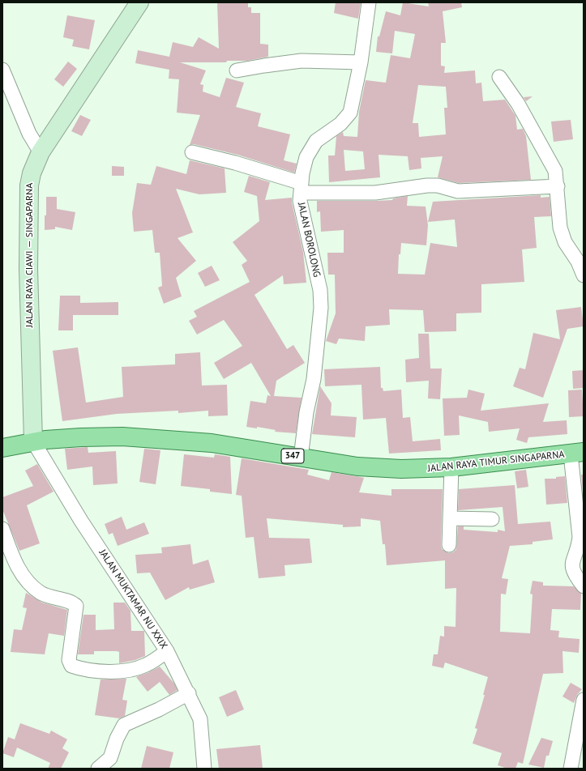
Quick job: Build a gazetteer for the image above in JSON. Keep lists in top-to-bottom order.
{
  "streets": {
    "main road": ["JALAN RAYA CIAWI — SINGAPARNA", "347", "JALAN RAYA TIMUR SINGAPARNA"],
    "street": ["JALAN BOROLONG", "JALAN MUKTAMAR NU XXIX"]
  },
  "crossings": [
    ["JALAN BOROLONG", "JALAN RAYA TIMUR SINGAPARNA"],
    ["JALAN RAYA CIAWI — SINGAPARNA", "JALAN RAYA TIMUR SINGAPARNA"],
    ["JALAN RAYA CIAWI — SINGAPARNA", "JALAN MUKTAMAR NU XXIX"],
    ["JALAN RAYA TIMUR SINGAPARNA", "JALAN MUKTAMAR NU XXIX"]
  ]
}
